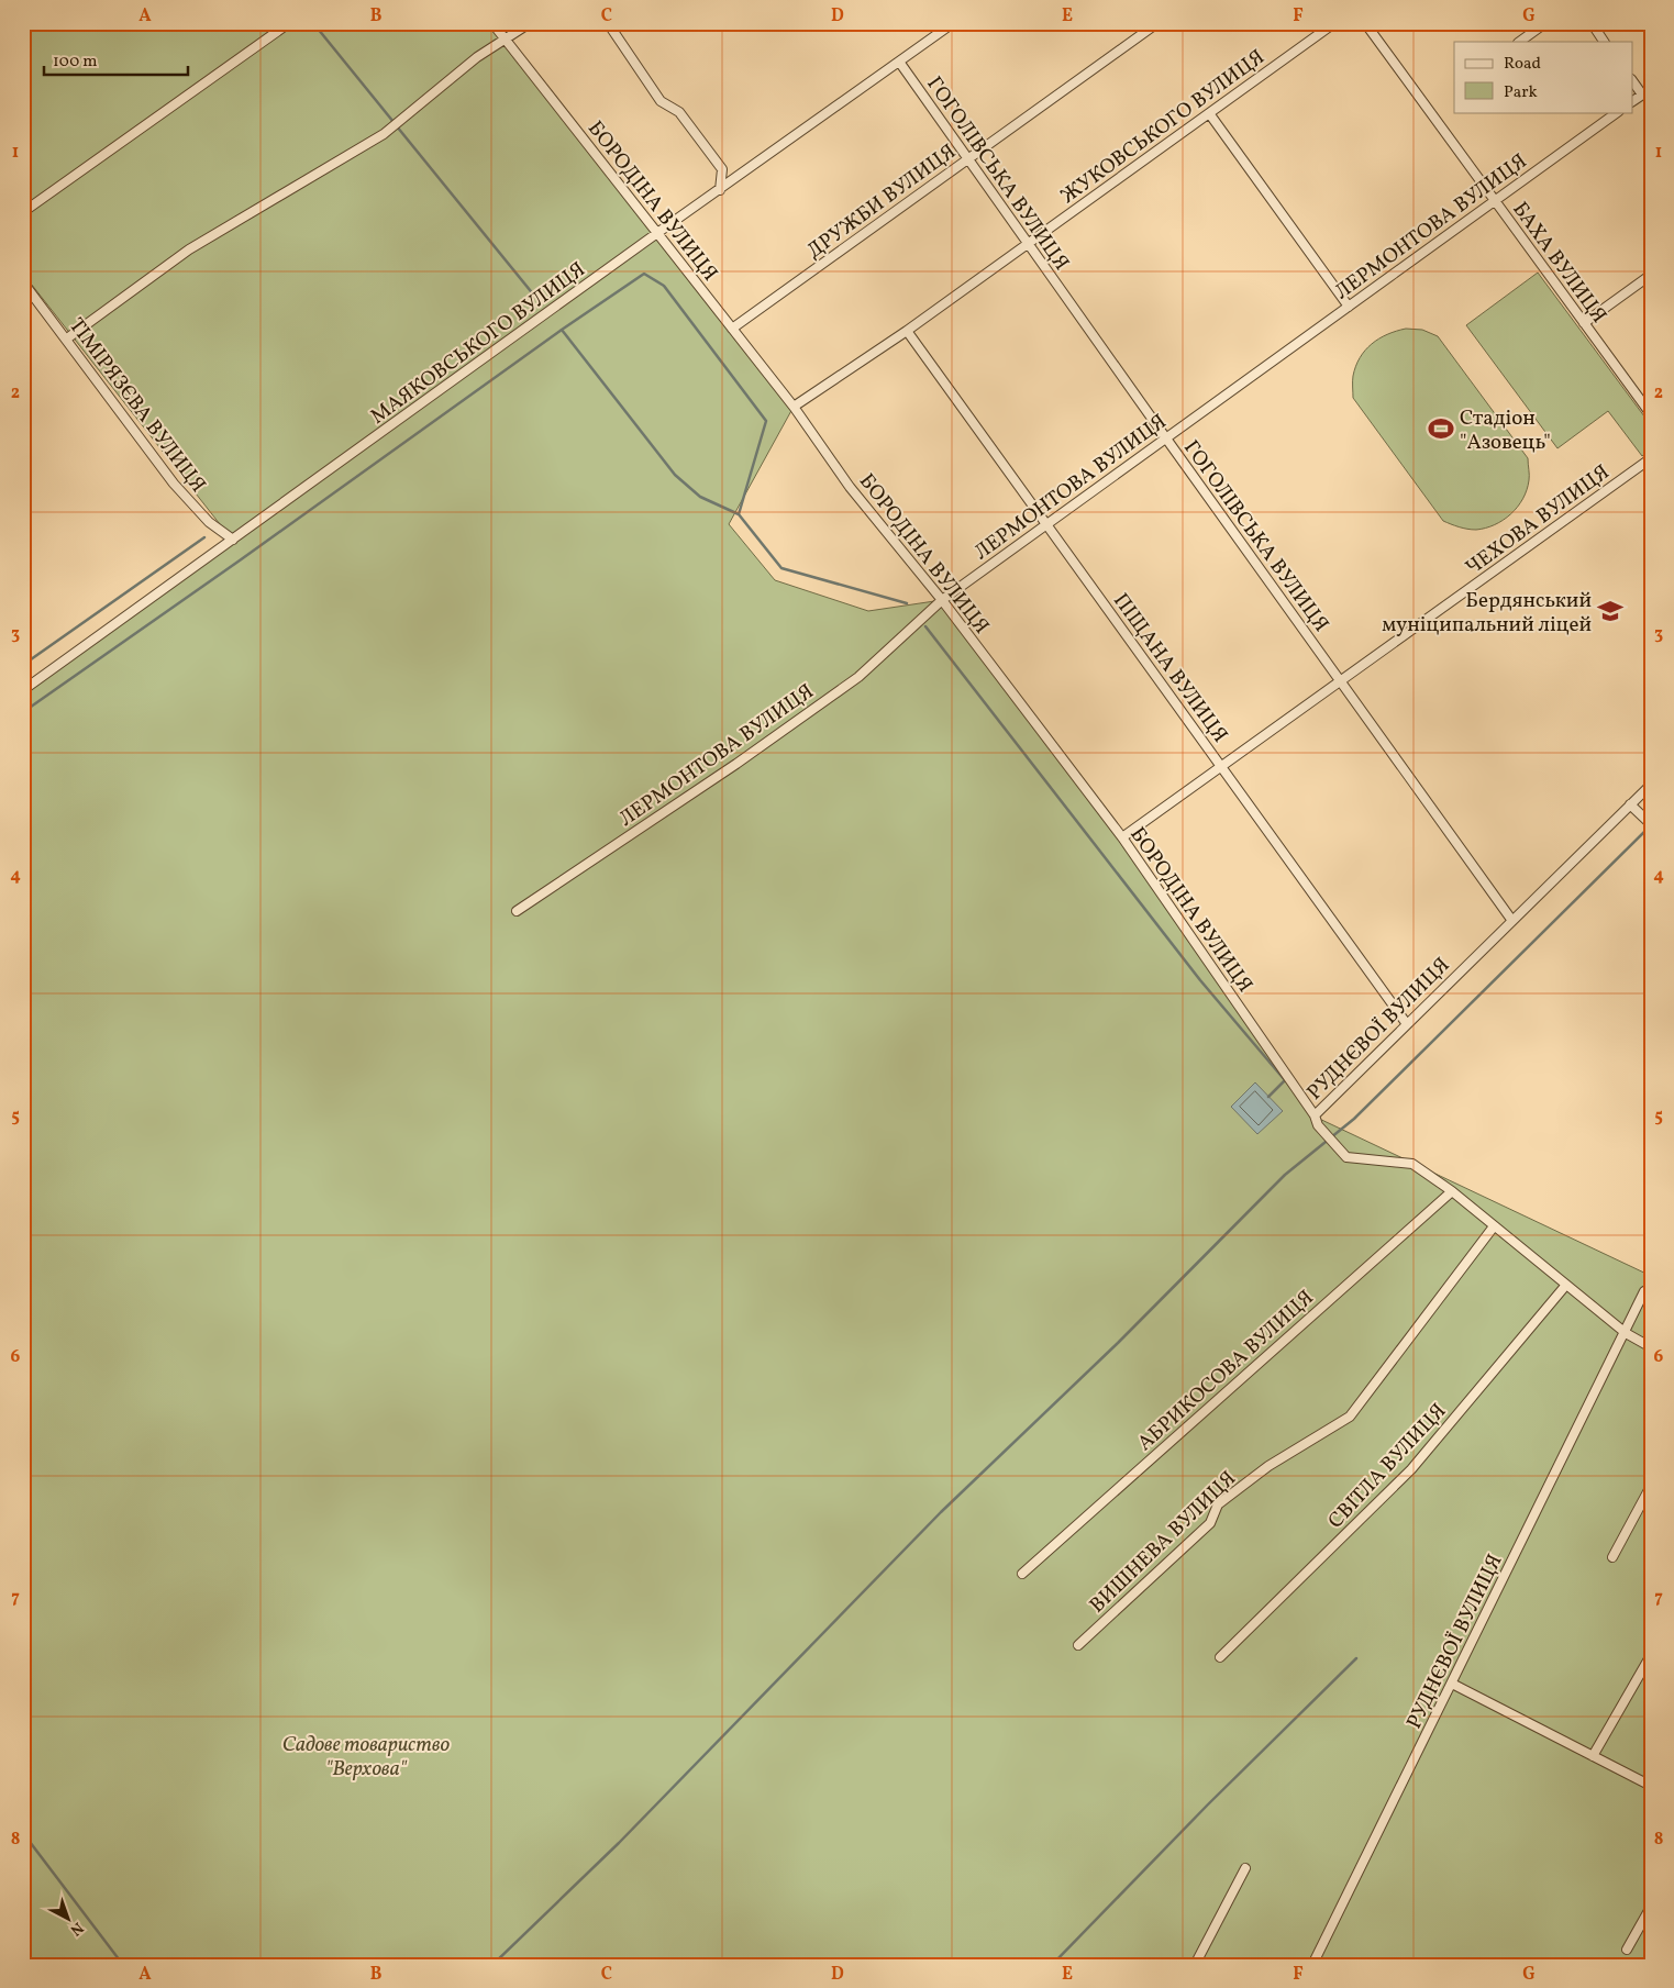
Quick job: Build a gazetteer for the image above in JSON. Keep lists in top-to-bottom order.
{
  "streets": {
    "street": [
      "ЖУКОВСЬКОГО ВУЛИЦЯ",
      "ГОГОЛІВСЬКА ВУЛИЦЯ",
      "БОРОДІНА ВУЛИЦЯ",
      "ДРУЖБИ ВУЛИЦЯ",
      "ЛЕРМОНТОВА ВУЛИЦЯ",
      "БАХА ВУЛИЦЯ",
      "МАЯКОВСЬКОГО ВУЛИЦЯ",
      "ТІМІРЯЗЄВА ВУЛИЦЯ",
      "ЧЕХОВА ВУЛИЦЯ",
      "ПІЩАНА ВУЛИЦЯ",
      "РУДНЄВОЇ ВУЛИЦЯ",
      "АБРИКОСОВА ВУЛИЦЯ",
      "СВІТЛА ВУЛИЦЯ",
      "ВИШНЕВА ВУЛИЦЯ"
    ]
  },
  "crossings": [
    ["ЖУКОВСЬКОГО ВУЛИЦЯ", "ГОГОЛІВСЬКА ВУЛИЦЯ"],
    ["ЖУКОВСЬКОГО ВУЛИЦЯ", "БОРОДІНА ВУЛИЦЯ"],
    ["ЖУКОВСЬКОГО ВУЛИЦЯ", "ПІЩАНА ВУЛИЦЯ"],
    ["ГОГОЛІВСЬКА ВУЛИЦЯ", "ДРУЖБИ ВУЛИЦЯ"],
    ["ГОГОЛІВСЬКА ВУЛИЦЯ", "ЛЕРМОНТОВА ВУЛИЦЯ"],
    ["ГОГОЛІВСЬКА ВУЛИЦЯ", "МАЯКОВСЬКОГО ВУЛИЦЯ"],
    ["ГОГОЛІВСЬКА ВУЛИЦЯ", "ЧЕХОВА ВУЛИЦЯ"],
    ["ГОГОЛІВСЬКА ВУЛИЦЯ", "РУДНЄВОЇ ВУЛИЦЯ"],
    ["БОРОДІНА ВУЛИЦЯ", "ДРУЖБИ ВУЛИЦЯ"],
    ["БОРОДІНА ВУЛИЦЯ", "ЛЕРМОНТОВА ВУЛИЦЯ"],
    ["БОРОДІНА ВУЛИЦЯ", "МАЯКОВСЬКОГО ВУЛИЦЯ"],
    ["БОРОДІНА ВУЛИЦЯ", "ЧЕХОВА ВУЛИЦЯ"],
    ["БОРОДІНА ВУЛИЦЯ", "РУДНЄВОЇ ВУЛИЦЯ"],
    ["ЛЕРМОНТОВА ВУЛИЦЯ", "БАХА ВУЛИЦЯ"],
    ["ЛЕРМОНТОВА ВУЛИЦЯ", "ПІЩАНА ВУЛИЦЯ"],
    ["МАЯКОВСЬКОГО ВУЛИЦЯ", "ТІМІРЯЗЄВА ВУЛИЦЯ"],
    ["ЧЕХОВА ВУЛИЦЯ", "ПІЩАНА ВУЛИЦЯ"],
    ["ПІЩАНА ВУЛИЦЯ", "РУДНЄВОЇ ВУЛИЦЯ"],
    ["РУДНЄВОЇ ВУЛИЦЯ", "АБРИКОСОВА ВУЛИЦЯ"],
    ["РУДНЄВОЇ ВУЛИЦЯ", "СВІТЛА ВУЛИЦЯ"],
    ["РУДНЄВОЇ ВУЛИЦЯ", "ВИШНЕВА ВУЛИЦЯ"]
  ],
  "parks": ["Садове товариство \"Верхова\""],
  "places": {
    "sports": ["Стадіон \"Азовець\""],
    "school or university": ["Бердянський муніципальний ліцей"]
  },
  "legend": ["Road", "Park"],
  "scale_bar": "100 m",
  "north": "bottom right",
  "grid": {
    "columns": [
      "A",
      "B",
      "C",
      "D",
      "E",
      "F",
      "G"
    ],
    "rows": [
      "1",
      "2",
      "3",
      "4",
      "5",
      "6",
      "7",
      "8"
    ]
  }
}
